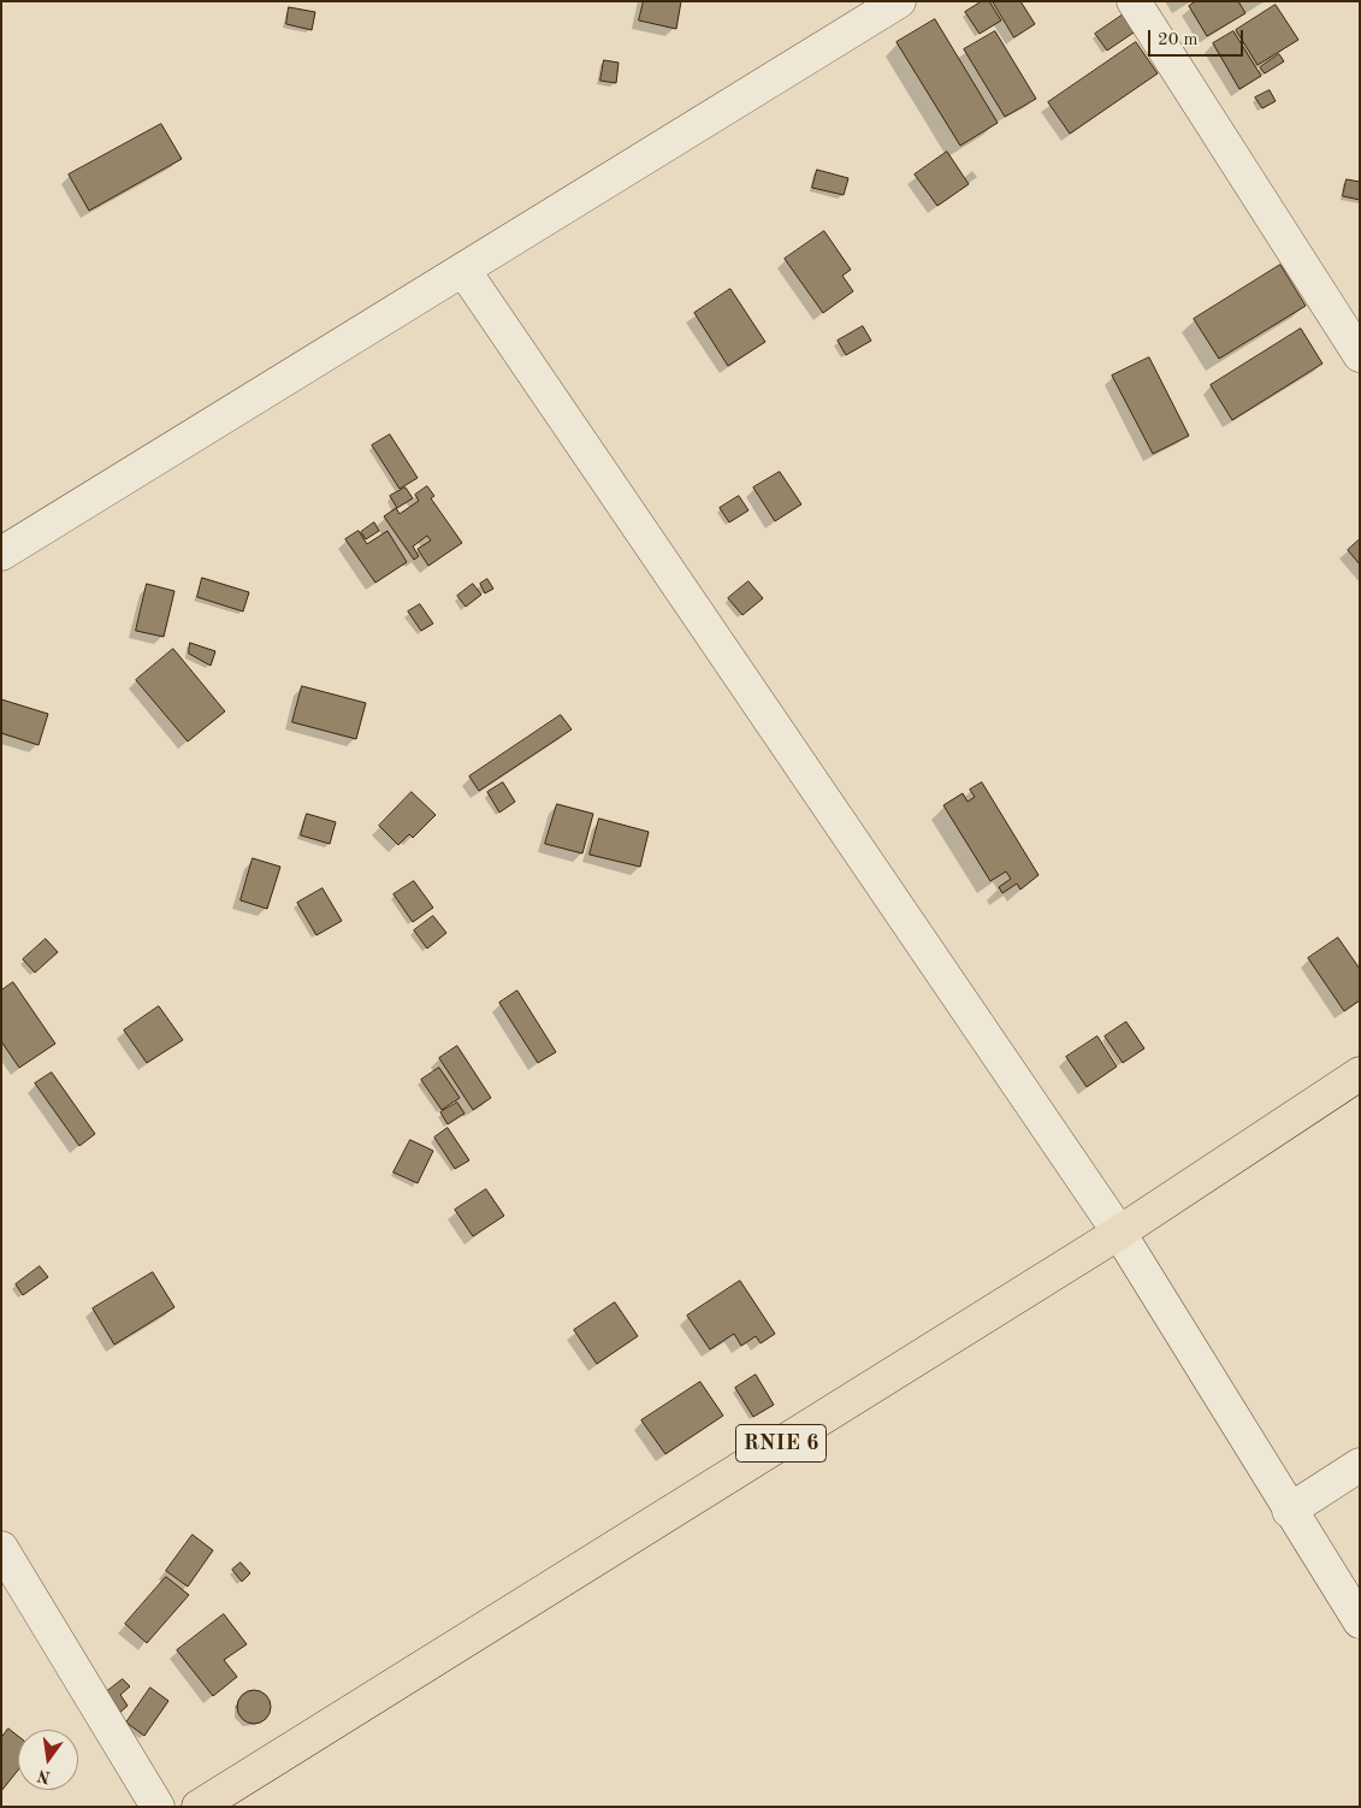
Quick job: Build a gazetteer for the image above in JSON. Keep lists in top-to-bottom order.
{
  "streets": {
    "main road": ["RNIE 6"]
  },
  "scale_bar": "20 m",
  "north": "bottom"
}
